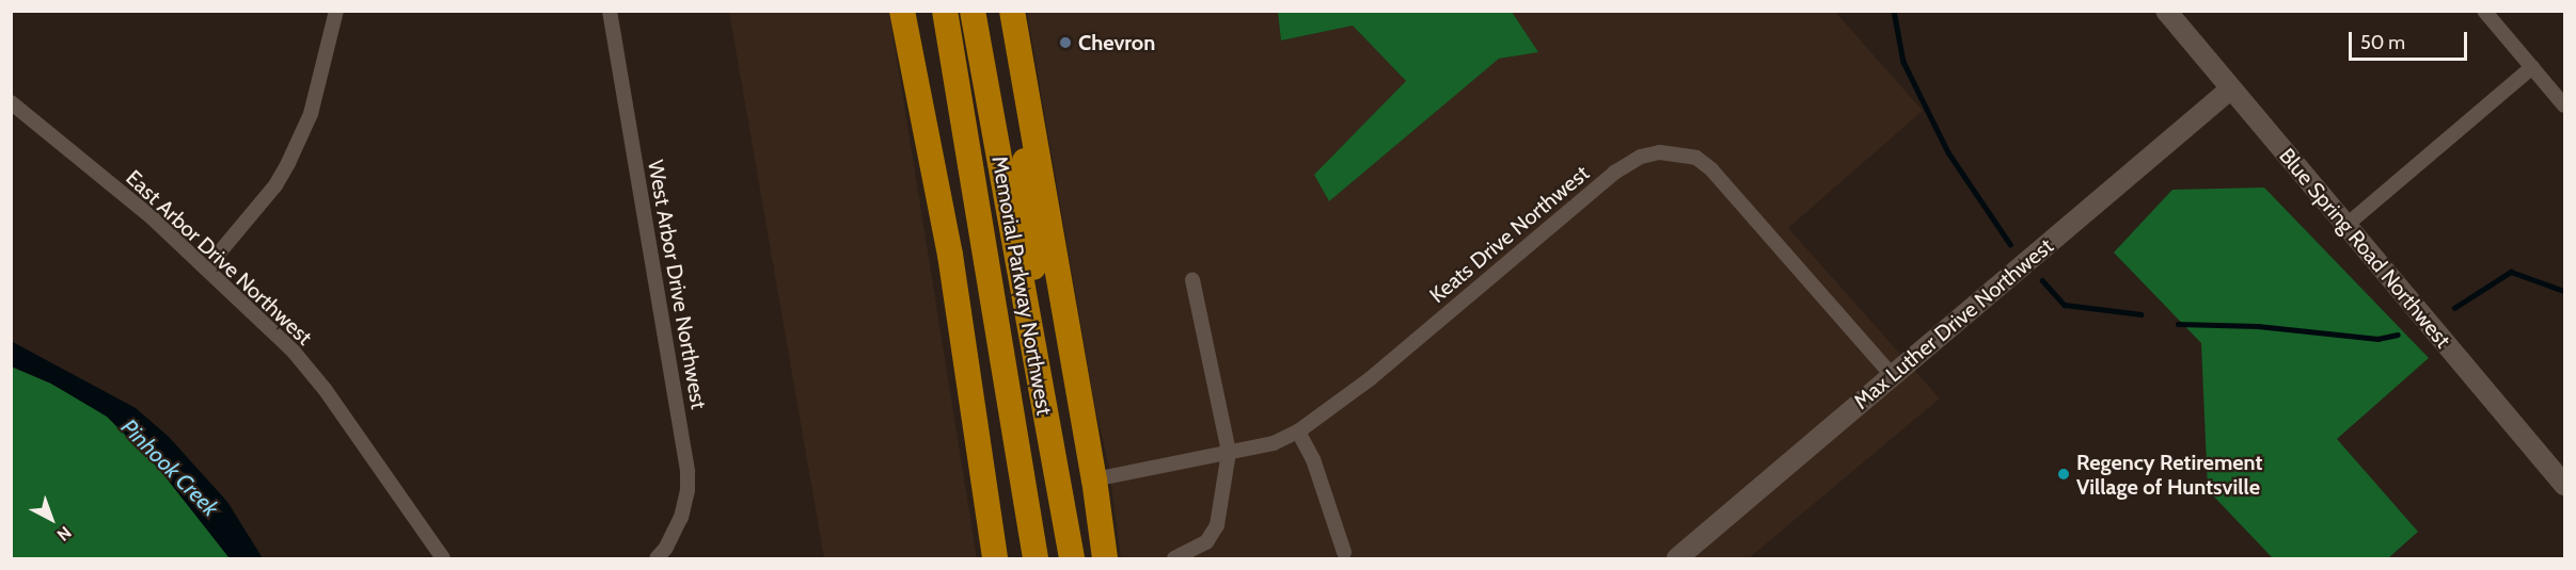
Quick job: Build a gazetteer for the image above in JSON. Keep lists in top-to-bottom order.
{
  "streets": {
    "highway": ["Memorial Parkway Northwest"],
    "street": [
      "Keats Drive Northwest",
      "Blue Spring Road Northwest",
      "East Arbor Drive Northwest",
      "West Arbor Drive Northwest",
      "Max Luther Drive Northwest"
    ]
  },
  "crossings": [
    ["Keats Drive Northwest", "Max Luther Drive Northwest"],
    ["Blue Spring Road Northwest", "Max Luther Drive Northwest"]
  ],
  "water": ["Pinhook Creek"],
  "places": ["Chevron", "Regency Retirement Village of Huntsville"],
  "scale_bar": "50 m",
  "north": "bottom right"
}
